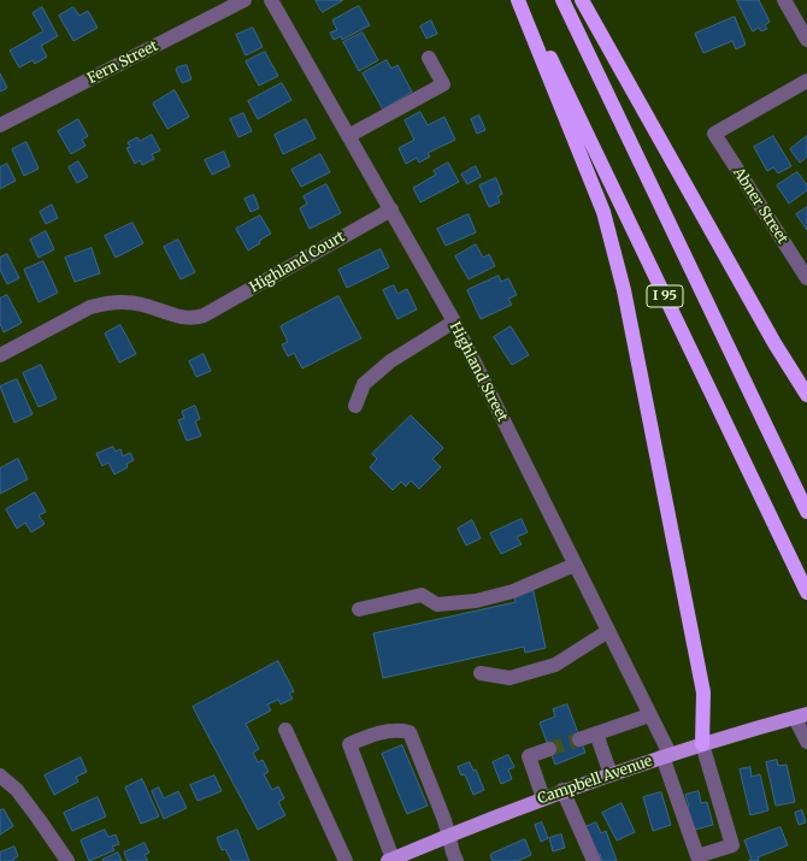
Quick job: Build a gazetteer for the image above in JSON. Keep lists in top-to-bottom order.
{
  "streets": {
    "highway": ["I 95"],
    "main road": ["Campbell Avenue"],
    "street": [
      "Fern Street",
      "Abner Street",
      "Highland Court",
      "Highland Street"
    ]
  },
  "crossings": [
    ["Highland Court", "Highland Street"],
    ["Highland Street", "Campbell Avenue"]
  ]
}
